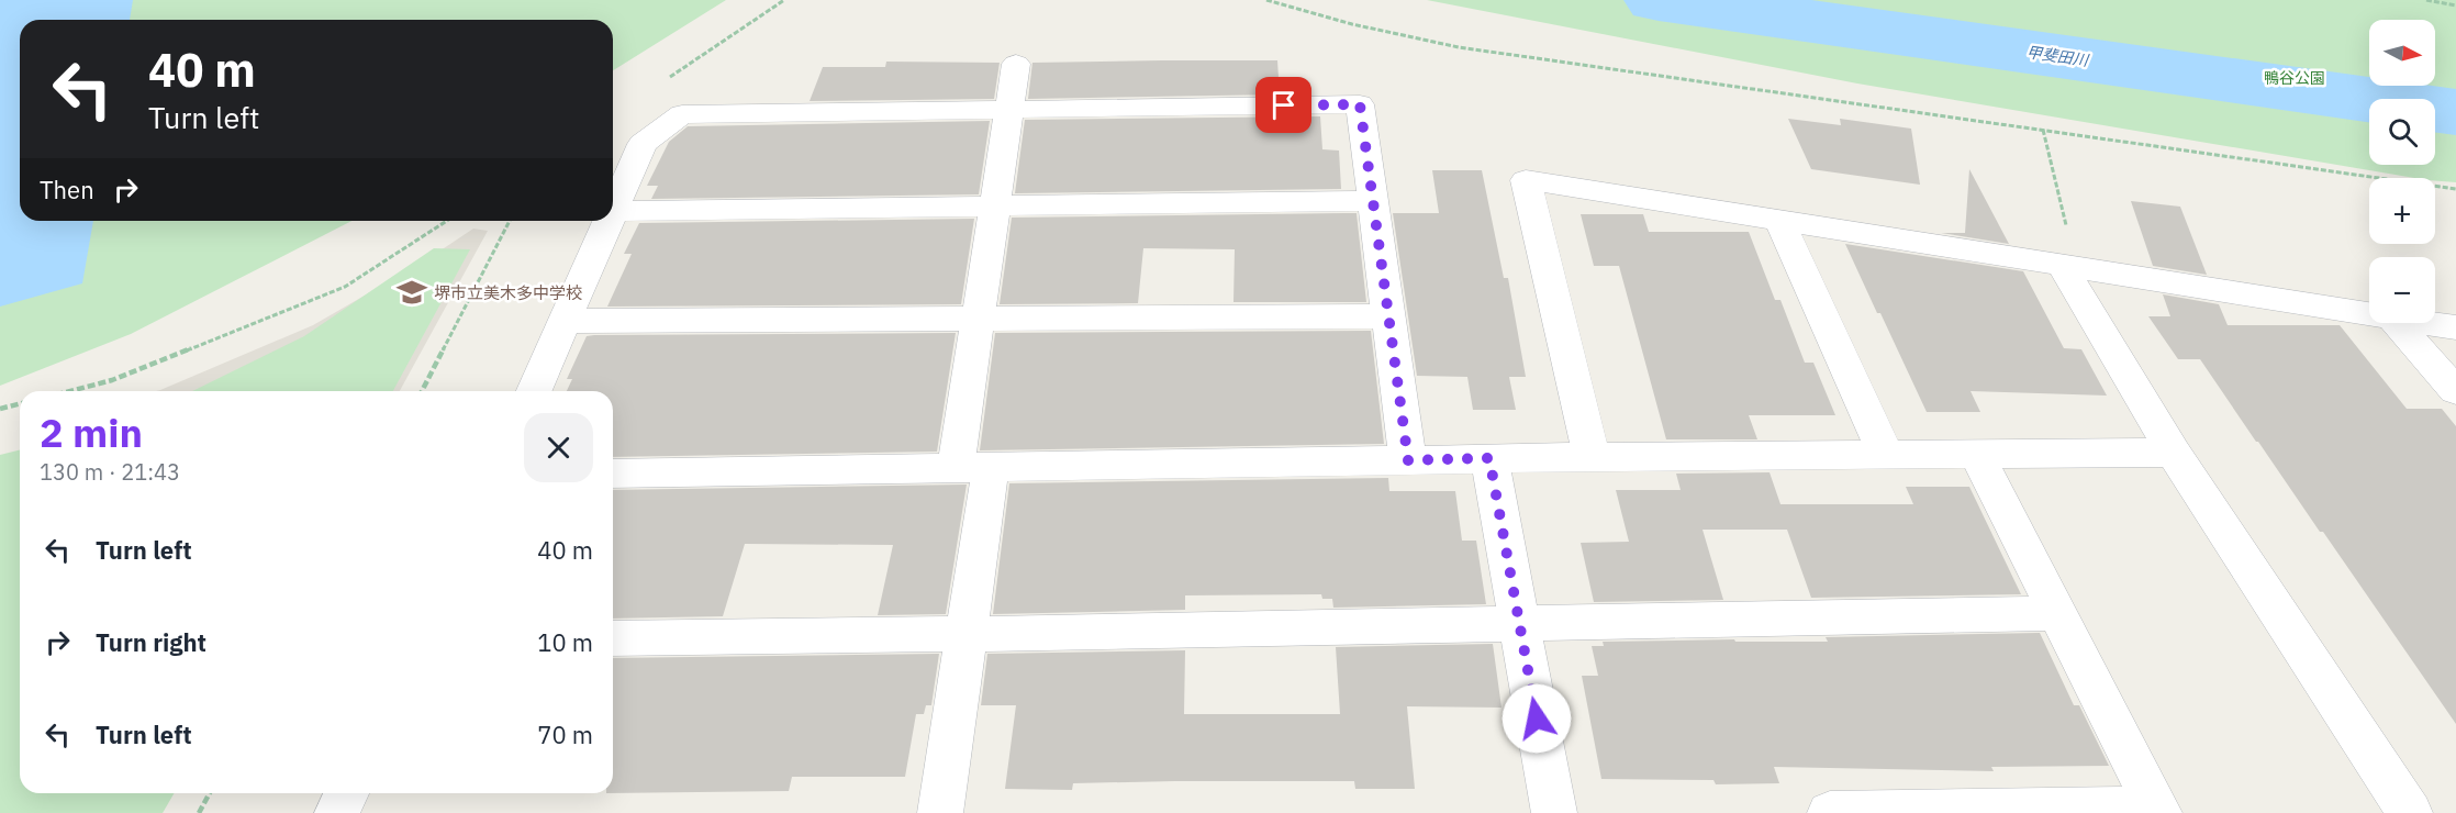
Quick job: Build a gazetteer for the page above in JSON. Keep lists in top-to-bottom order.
{
  "water": ["甲斐田川"],
  "parks": ["鴨谷公園"],
  "places": {
    "school or university": ["堺市立美木多中学校"]
  },
  "north": "right",
  "page": {
    "map_buttons": ["+", "−"],
    "turn": ["40 m", "Turn left"],
    "then": "Then",
    "heading": ["2 min", "130 m · 21:43"],
    "list": [
      {
        "name": "Turn left",
        "value": "40 m"
      },
      {
        "name": "Turn right",
        "value": "10 m"
      },
      {
        "name": "Turn left",
        "value": "70 m"
      }
    ]
  }
}
